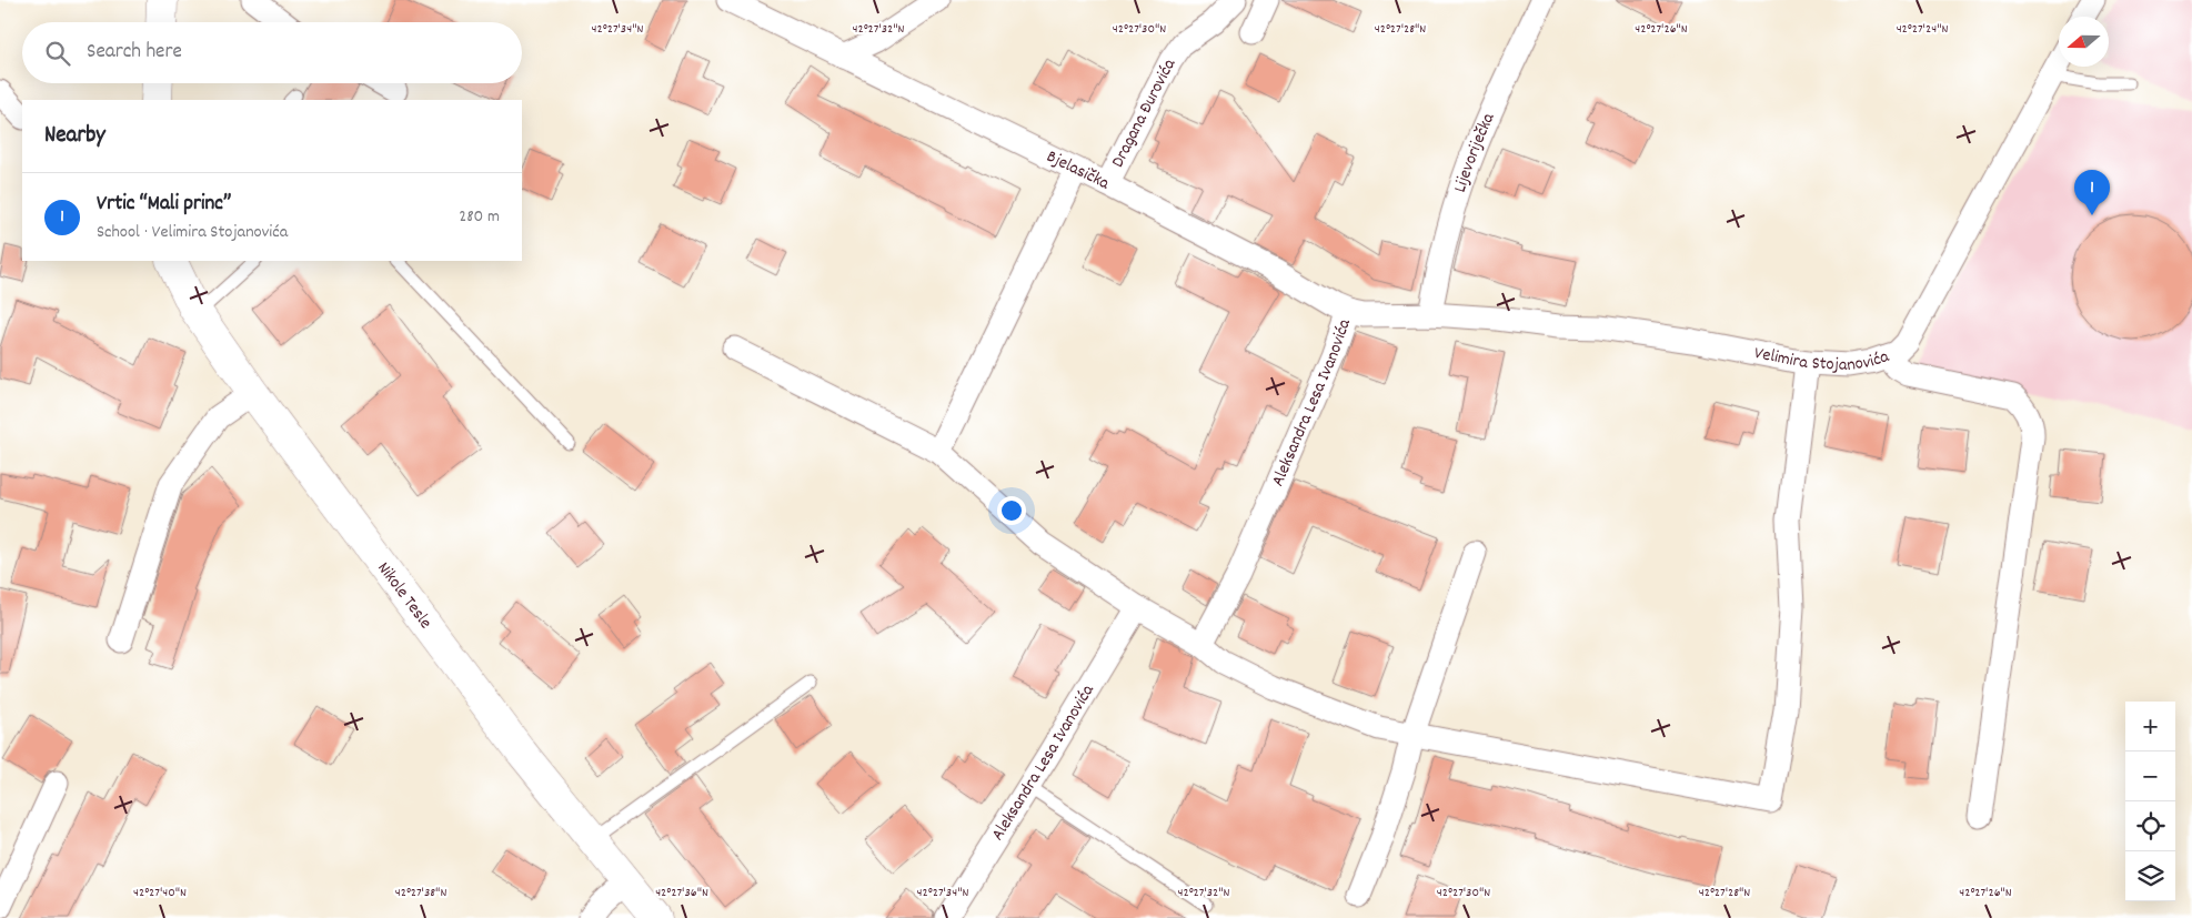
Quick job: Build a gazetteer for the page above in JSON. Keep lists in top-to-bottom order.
{
  "streets": {
    "street": [
      "Dragana Đurovića",
      "Lijevoriječka",
      "Bjelasička",
      "Velimira Stojanovića",
      "Aleksandra Lesa Ivanovića",
      "Nikole Tesle"
    ]
  },
  "crossings": [
    ["Dragana Đurovića", "Bjelasička"],
    ["Lijevoriječka", "Bjelasička"],
    ["Lijevoriječka", "Velimira Stojanovića"],
    ["Bjelasička", "Velimira Stojanovića"],
    ["Bjelasička", "Aleksandra Lesa Ivanovića"]
  ],
  "north": "left",
  "page": {
    "search": "Search here",
    "heading": "Nearby",
    "pins": "1",
    "list": [
      {
        "mark": "1",
        "name": "Vrtic “Mali princ”",
        "note": "School · Velimira Stojanovića",
        "value": "280 m"
      }
    ],
    "map_buttons": ["+", "−"]
  },
  "coordinates": [
    "42°27'34\"N",
    "42°27'32\"N",
    "42°27'30\"N",
    "42°27'28\"N",
    "42°27'26\"N",
    "42°27'24\"N",
    "42°27'40\"N",
    "42°27'38\"N",
    "42°27'36\"N"
  ]
}
